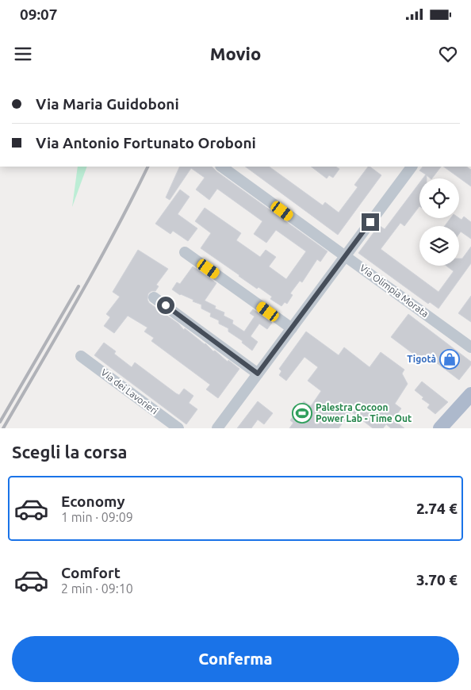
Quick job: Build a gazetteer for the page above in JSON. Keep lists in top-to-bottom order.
{
  "streets": {
    "street": ["Via Olimpia Morata", "Via dei Lavorieri"]
  },
  "places": {
    "shop": ["Tigotà"],
    "sports": ["Palestra Cocoon Power Lab - Time Out"]
  },
  "page": {
    "status": "09:07",
    "header": "Movio",
    "banner": ["Via Maria Guidoboni", "Via Antonio Fortunato Oroboni"],
    "heading": "Scegli la corsa",
    "list": [
      {
        "name": "Economy",
        "note": "1 min · 09:09",
        "value": "2.74 €"
      },
      {
        "name": "Comfort",
        "note": "2 min · 09:10",
        "value": "3.70 €"
      }
    ],
    "buttons": "Conferma"
  }
}
